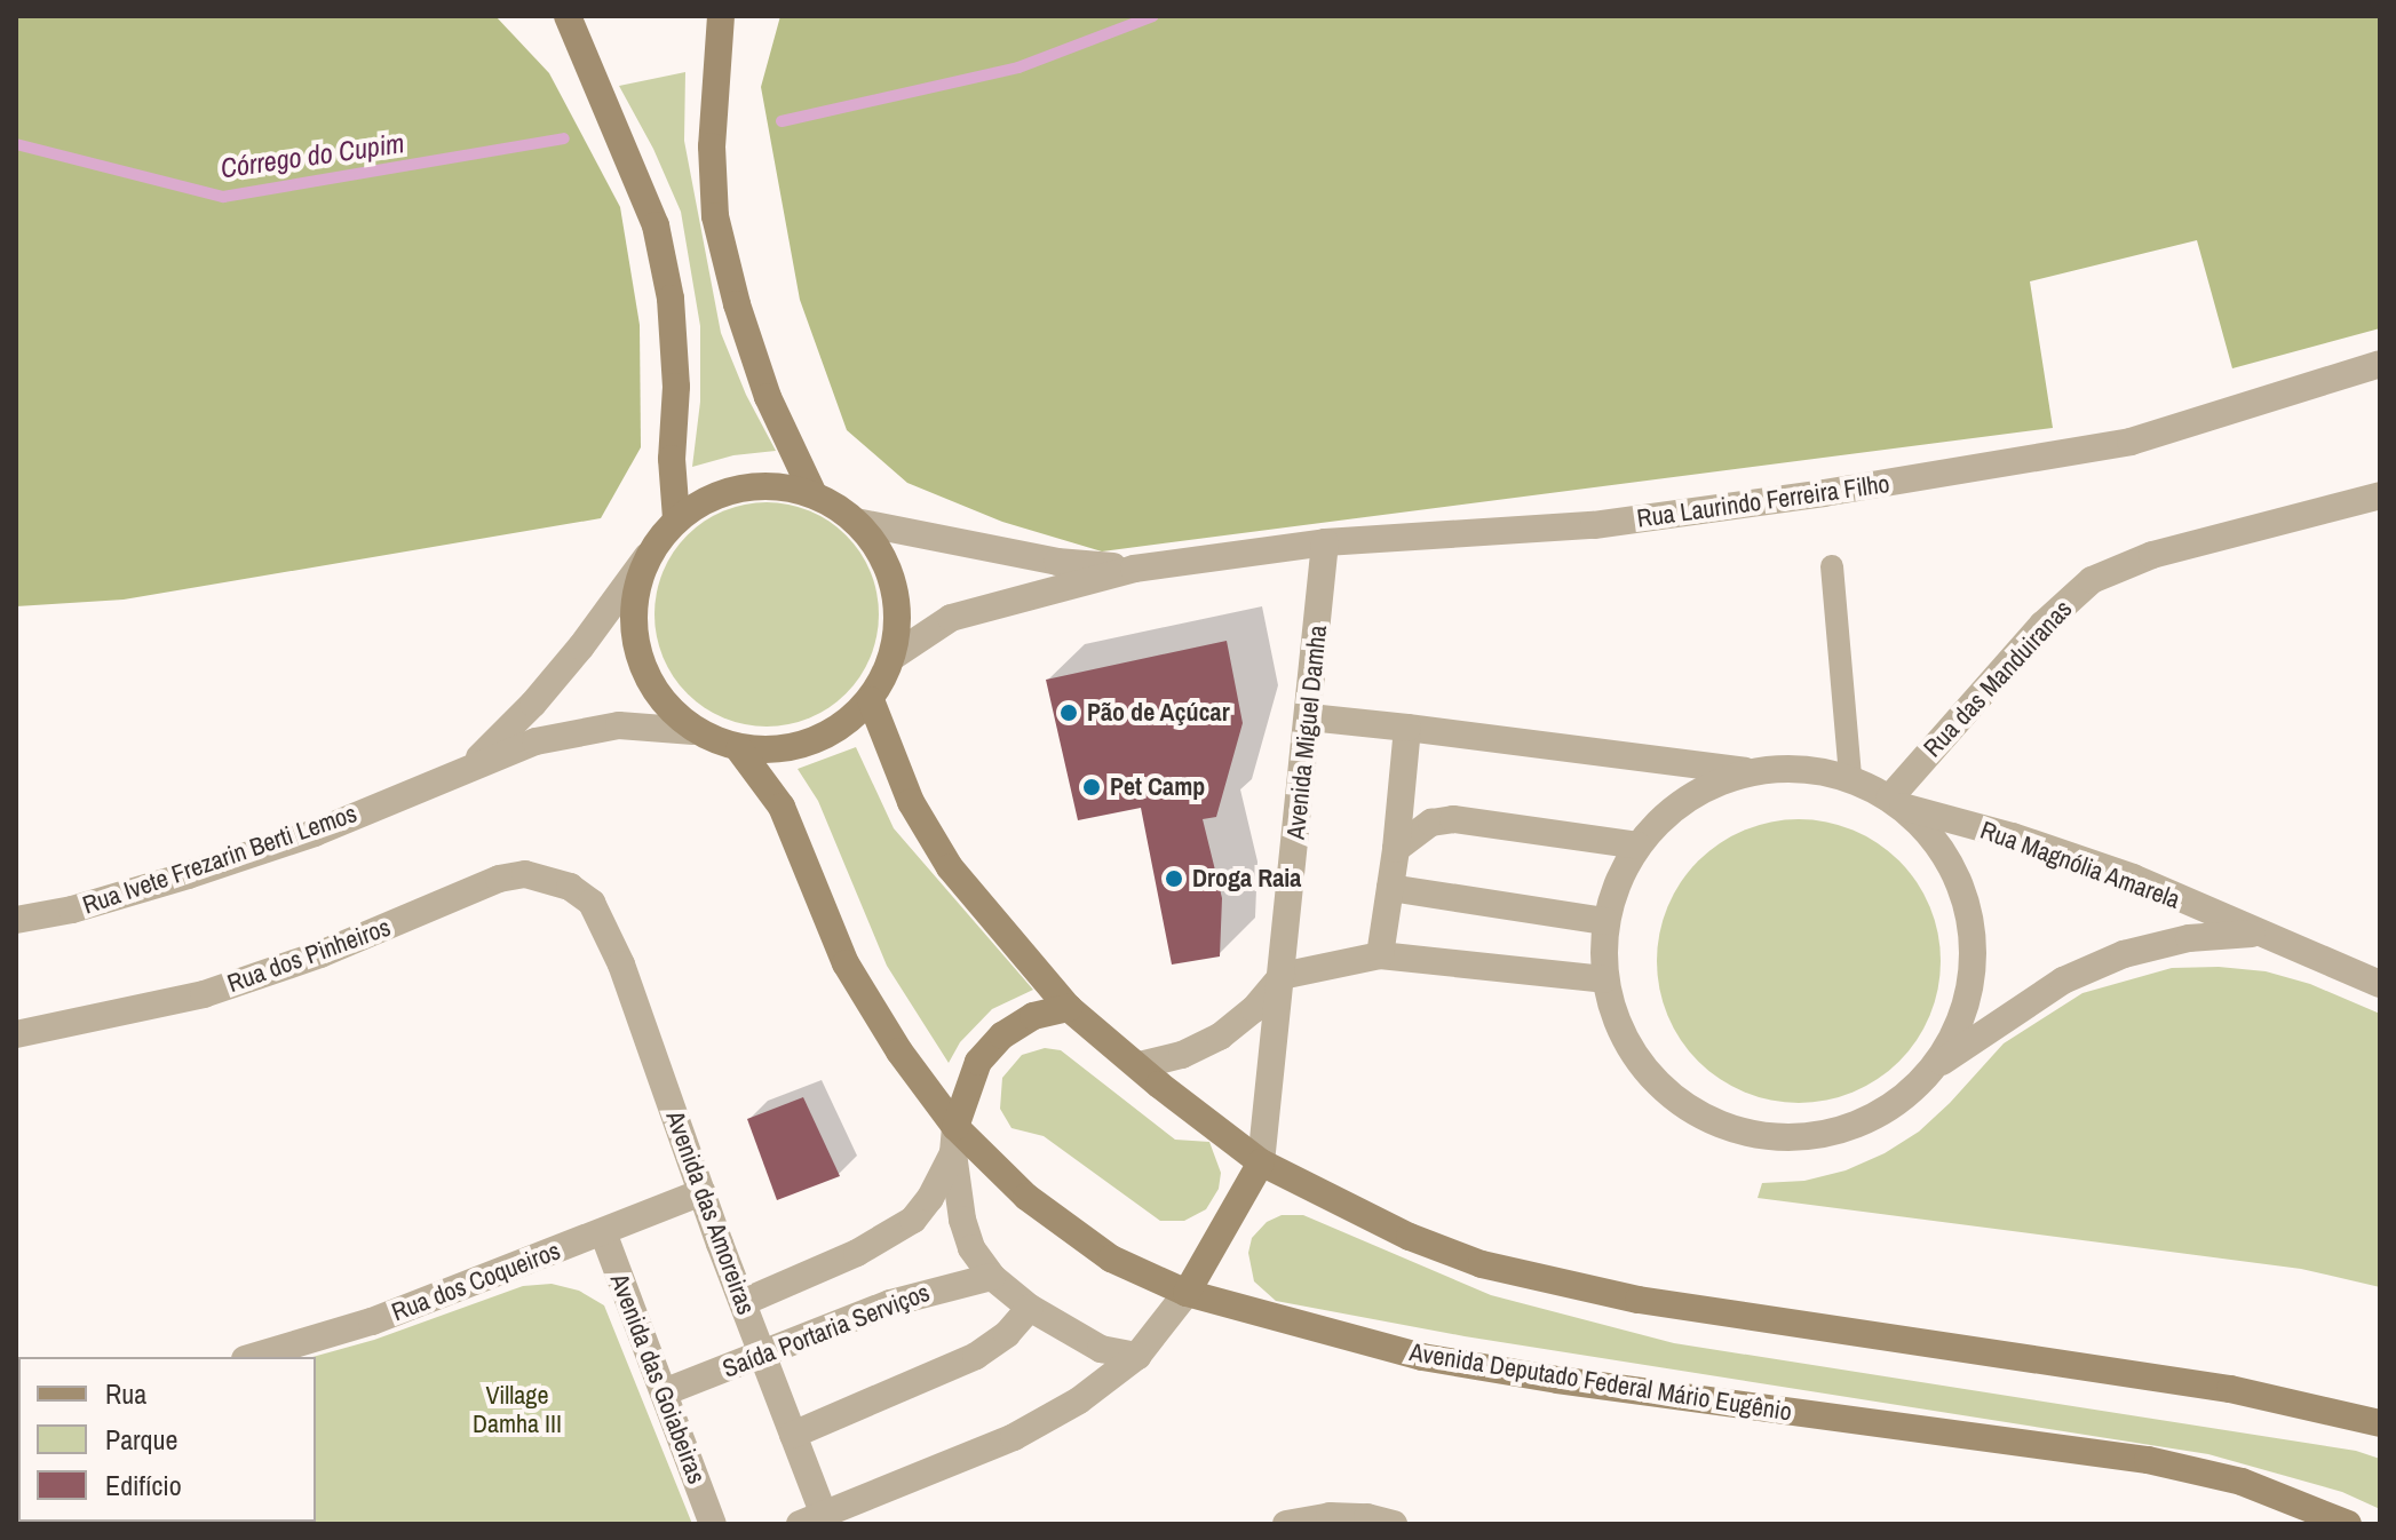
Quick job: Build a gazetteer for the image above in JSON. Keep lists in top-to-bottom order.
{
  "streets": {
    "street": [
      "Rua Laurindo Ferreira Filho",
      "Rua das Manduiranas",
      "Avenida Miguel Damha",
      "Rua Ivete Frezarin Berti Lemos",
      "Rua Magnólia Amarela",
      "Rua dos Pinheiros",
      "Avenida das Amoreiras",
      "Rua dos Coqueiros",
      "Saída Portaria Serviços",
      "Avenida das Goiabeiras",
      "Avenida Deputado Federal Mário Eugênio"
    ]
  },
  "crossings": [
    ["Rua Laurindo Ferreira Filho", "Avenida Miguel Damha"],
    ["Rua Laurindo Ferreira Filho", "Rua Ivete Frezarin Berti Lemos"],
    ["Rua Laurindo Ferreira Filho", "Avenida Deputado Federal Mário Eugênio"],
    ["Rua das Manduiranas", "Rua Magnólia Amarela"],
    ["Rua Ivete Frezarin Berti Lemos", "Avenida Deputado Federal Mário Eugênio"],
    ["Rua dos Pinheiros", "Avenida das Amoreiras"],
    ["Avenida das Amoreiras", "Rua dos Coqueiros"],
    ["Avenida das Amoreiras", "Saída Portaria Serviços"],
    ["Rua dos Coqueiros", "Avenida das Goiabeiras"],
    ["Saída Portaria Serviços", "Avenida das Goiabeiras"]
  ],
  "water": ["Córrego do Cupim"],
  "parks": ["Village Damha III"],
  "places": ["Pão de Açúcar", "Pet Camp", "Droga Raia"],
  "legend": ["Rua", "Parque", "Edifício"]
}
